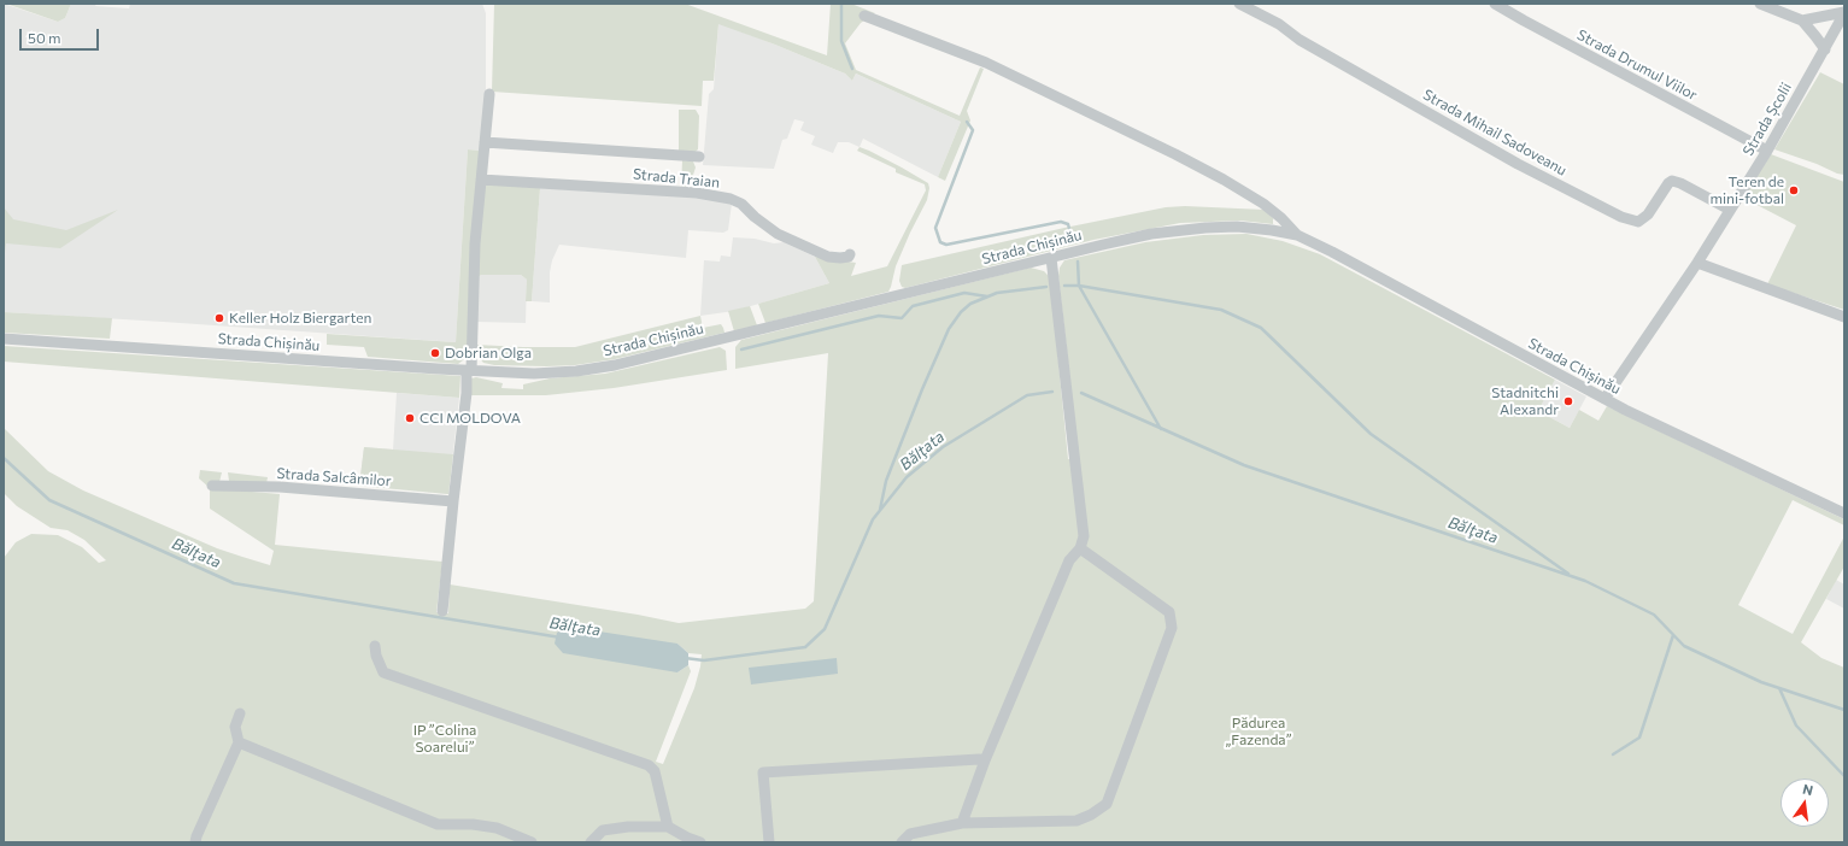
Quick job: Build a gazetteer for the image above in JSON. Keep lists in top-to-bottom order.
{
  "streets": {
    "street": [
      "Strada Drumul Viilor",
      "Strada Școlii",
      "Strada Mihail Sadoveanu",
      "Strada Traian",
      "Strada Chișinău",
      "Strada Salcâmilor"
    ]
  },
  "crossings": [
    ["Strada Drumul Viilor", "Strada Școlii"],
    ["Strada Școlii", "Strada Mihail Sadoveanu"],
    ["Strada Școlii", "Strada Chișinău"]
  ],
  "water": ["Bălţata"],
  "parks": ["Pădurea „Fazenda”", "IP ”Colina Soarelui”"],
  "places": [
    "Teren de mini-fotbal",
    "Keller Holz Biergarten",
    "Dobrian Olga",
    "Stadnitchi Alexandr",
    "CCI MOLDOVA"
  ],
  "scale_bar": "50 m",
  "north": "top"
}
